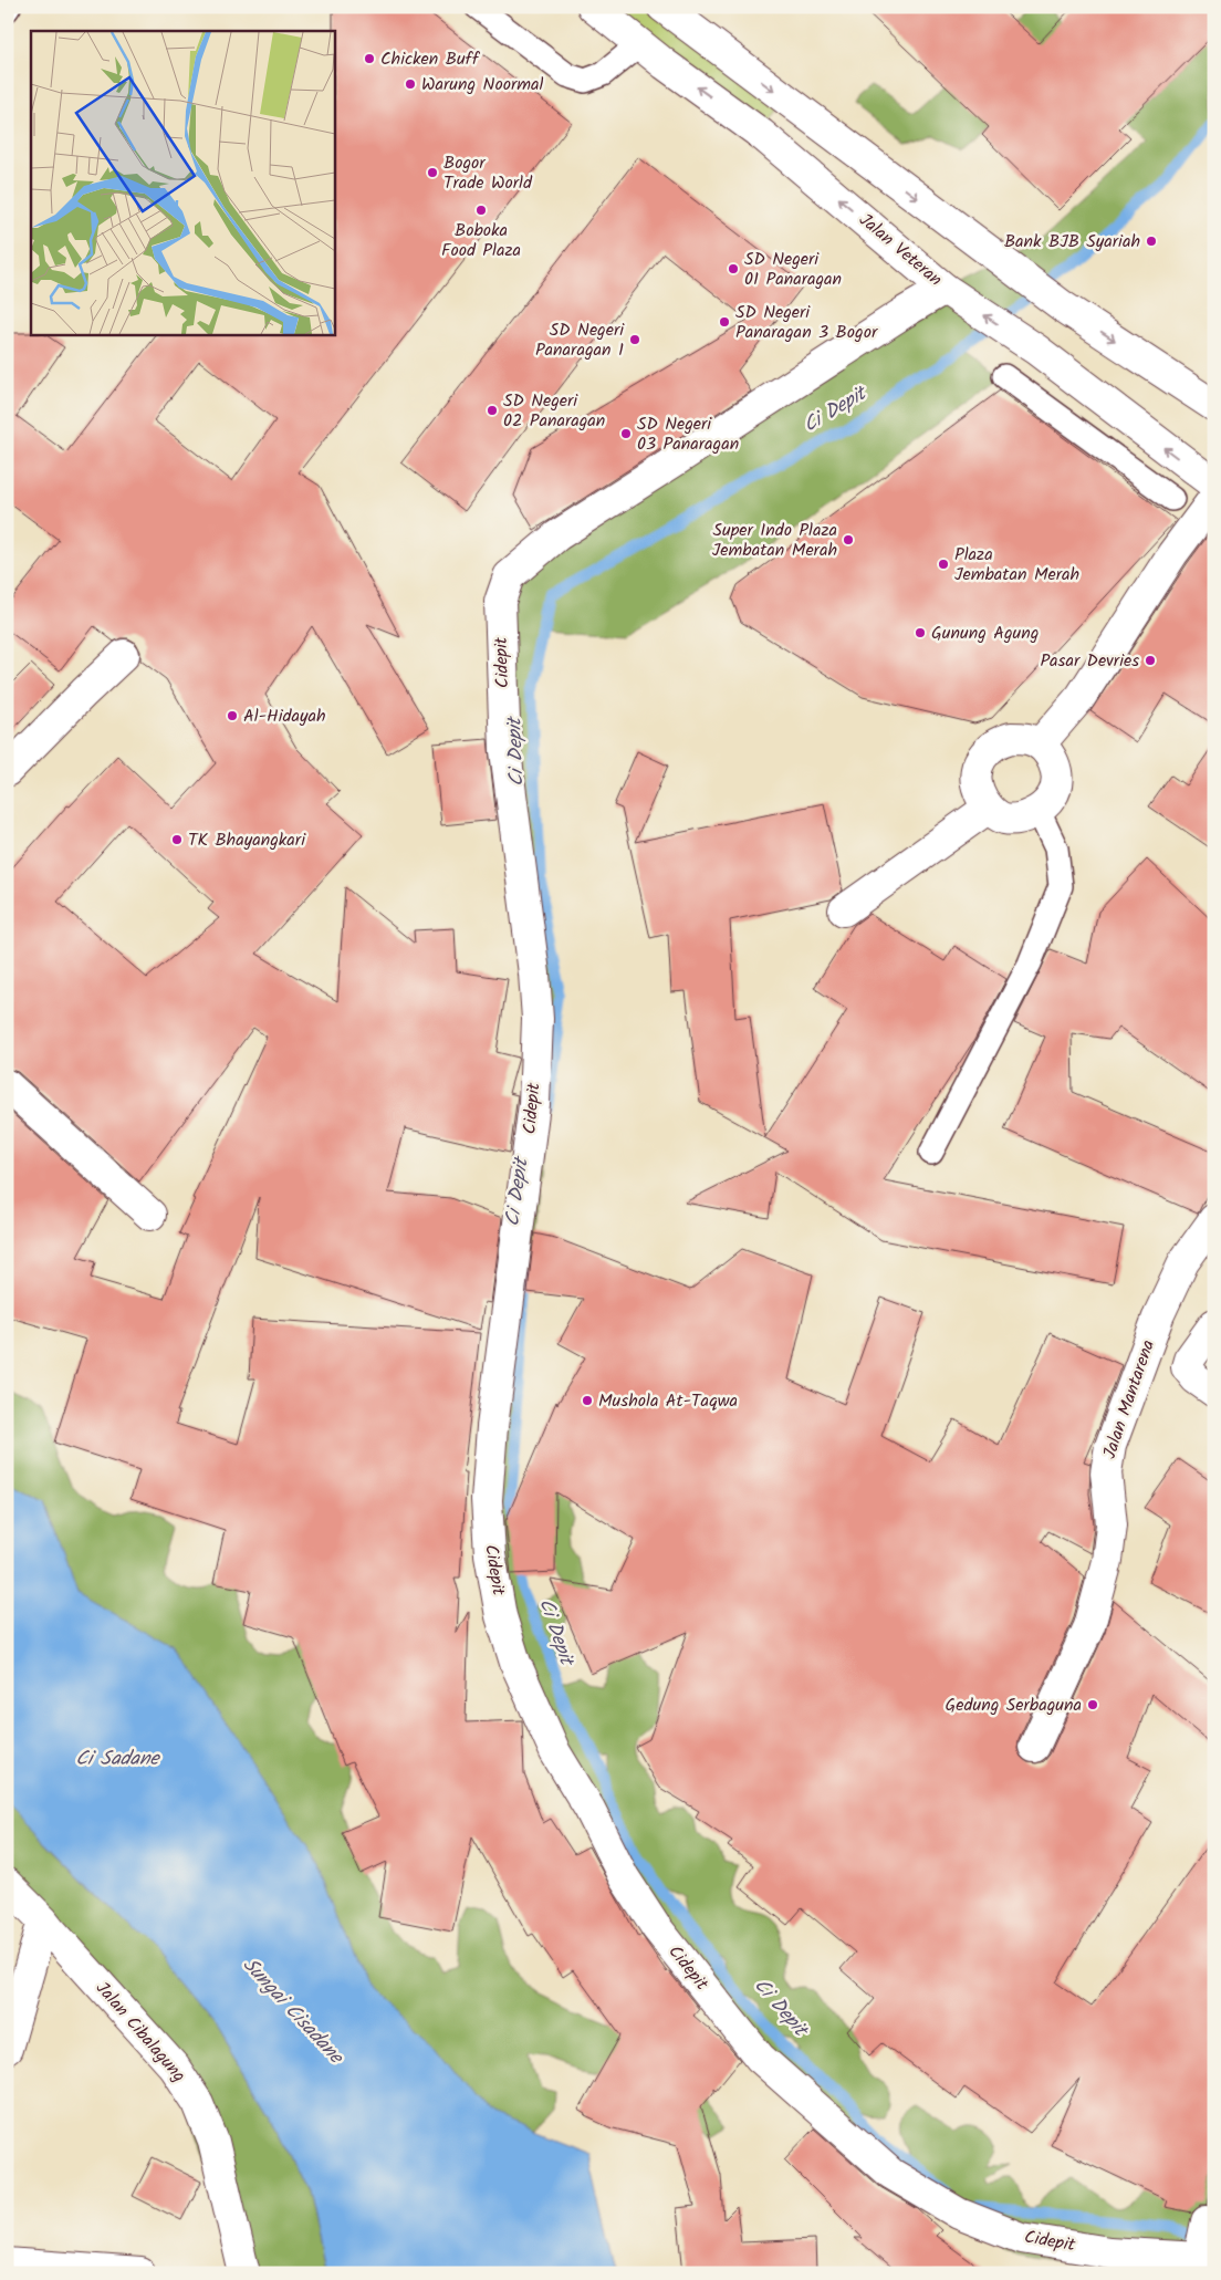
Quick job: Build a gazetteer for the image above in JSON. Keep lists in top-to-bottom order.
{
  "streets": {
    "street": [
      "Jalan Veteran",
      "Cidepit",
      "Jalan Mantarena",
      "Jalan Cibalagung"
    ]
  },
  "crossings": [
    ["Jalan Veteran", "Cidepit"]
  ],
  "water": ["Ci Depit", "Ci Sadane", "Sungai Cisadane"],
  "places": [
    "Chicken Buff",
    "Warung Noormal",
    "Bogor Trade World",
    "Boboka Food Plaza",
    "Bank BJB Syariah",
    "SD Negeri 01 Panaragan",
    "SD Negeri Panaragan 3 Bogor",
    "SD Negeri Panaragan 1",
    "SD Negeri 02 Panaragan",
    "SD Negeri 03 Panaragan",
    "Super Indo Plaza Jembatan Merah",
    "Plaza Jembatan Merah",
    "Gunung Agung",
    "Pasar Devries",
    "Al-Hidayah",
    "TK Bhayangkari",
    "Mushola At-Taqwa",
    "Gedung Serbaguna"
  ]
}
